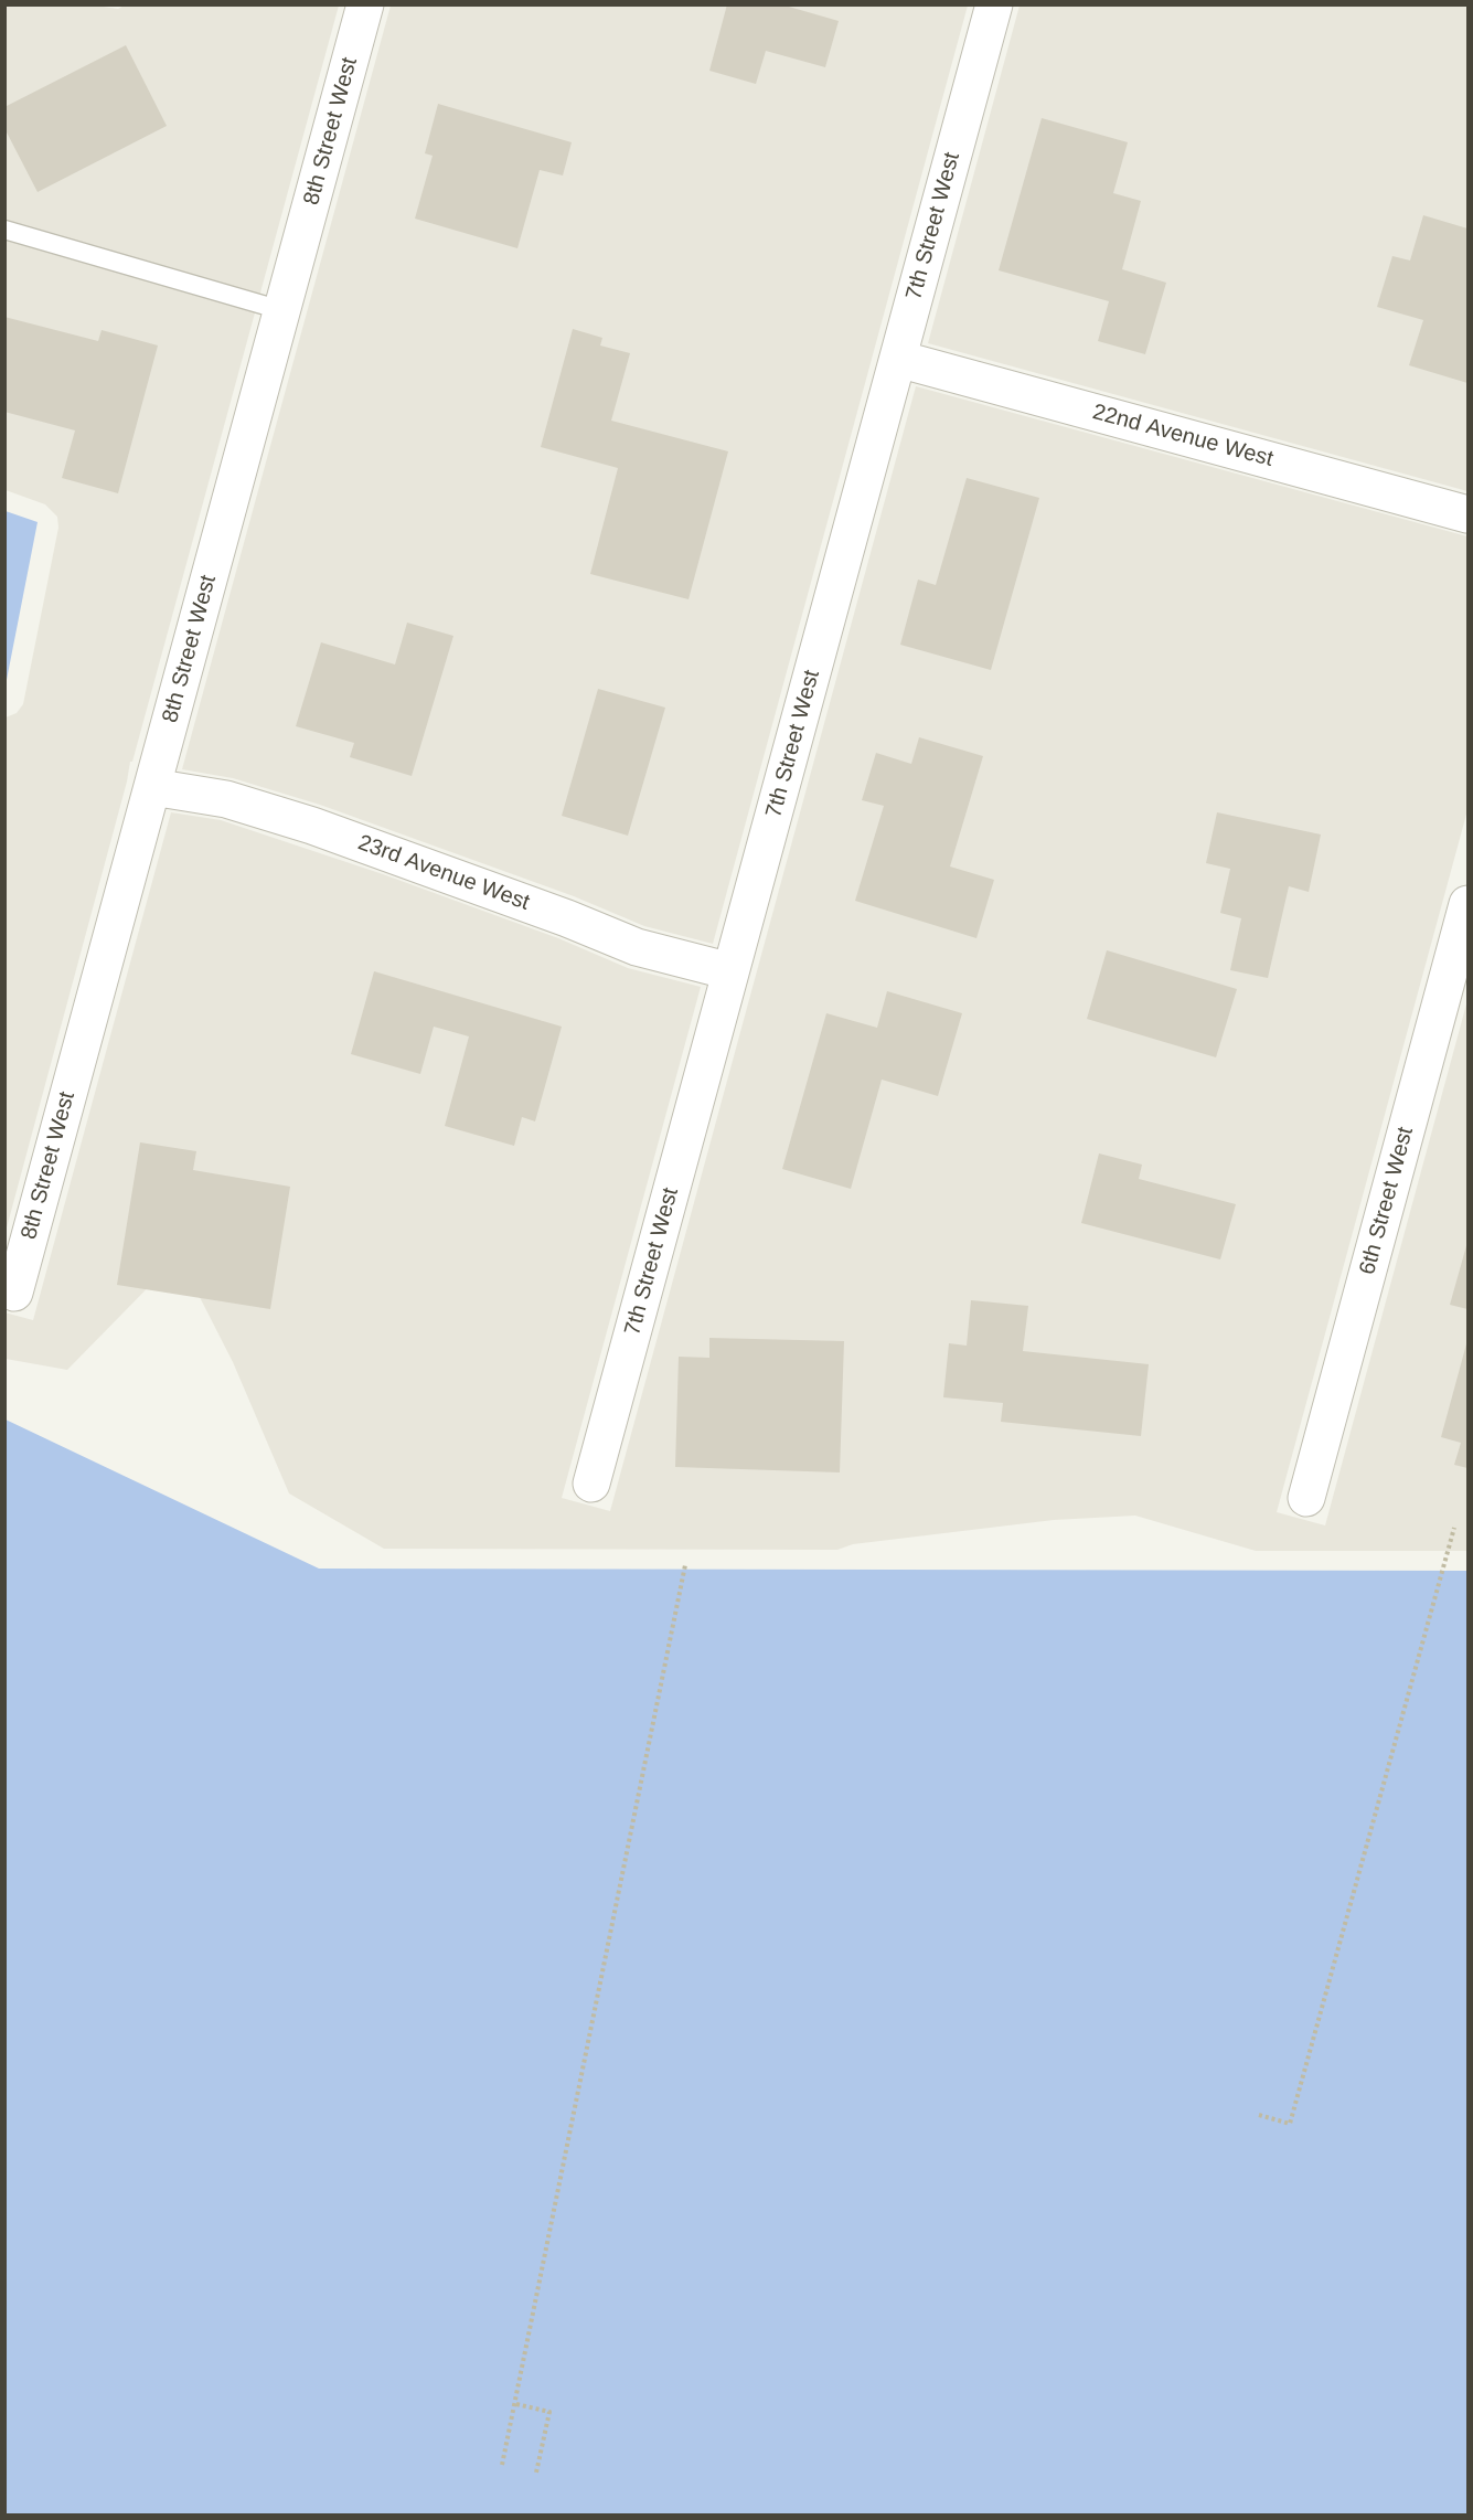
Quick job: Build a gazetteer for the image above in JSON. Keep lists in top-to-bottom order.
{
  "streets": {
    "street": [
      "8th Street West",
      "7th Street West",
      "22nd Avenue West",
      "23rd Avenue West",
      "6th Street West"
    ]
  },
  "crossings": [
    ["8th Street West", "23rd Avenue West"],
    ["7th Street West", "22nd Avenue West"],
    ["7th Street West", "23rd Avenue West"]
  ]
}
